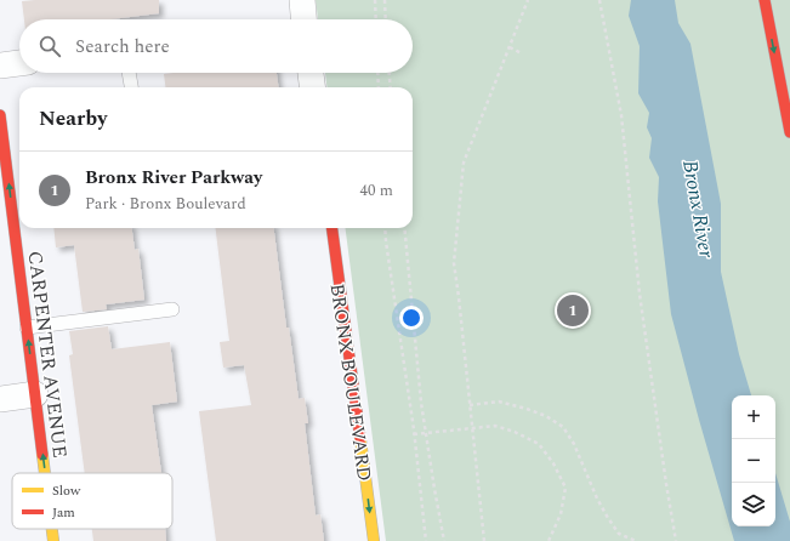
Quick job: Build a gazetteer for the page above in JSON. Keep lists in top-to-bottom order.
{
  "streets": {
    "main road": ["CARPENTER AVENUE", "BRONX BOULEVARD"]
  },
  "one_way": ["CARPENTER AVENUE", "BRONX BOULEVARD"],
  "water": ["Bronx River"],
  "legend": ["Slow", "Jam"],
  "page": {
    "search": "Search here",
    "heading": "Nearby",
    "list": [
      {
        "mark": "1",
        "name": "Bronx River Parkway",
        "note": "Park · Bronx Boulevard",
        "value": "40 m"
      }
    ],
    "pins": "1",
    "map_buttons": ["+", "−"]
  }
}
